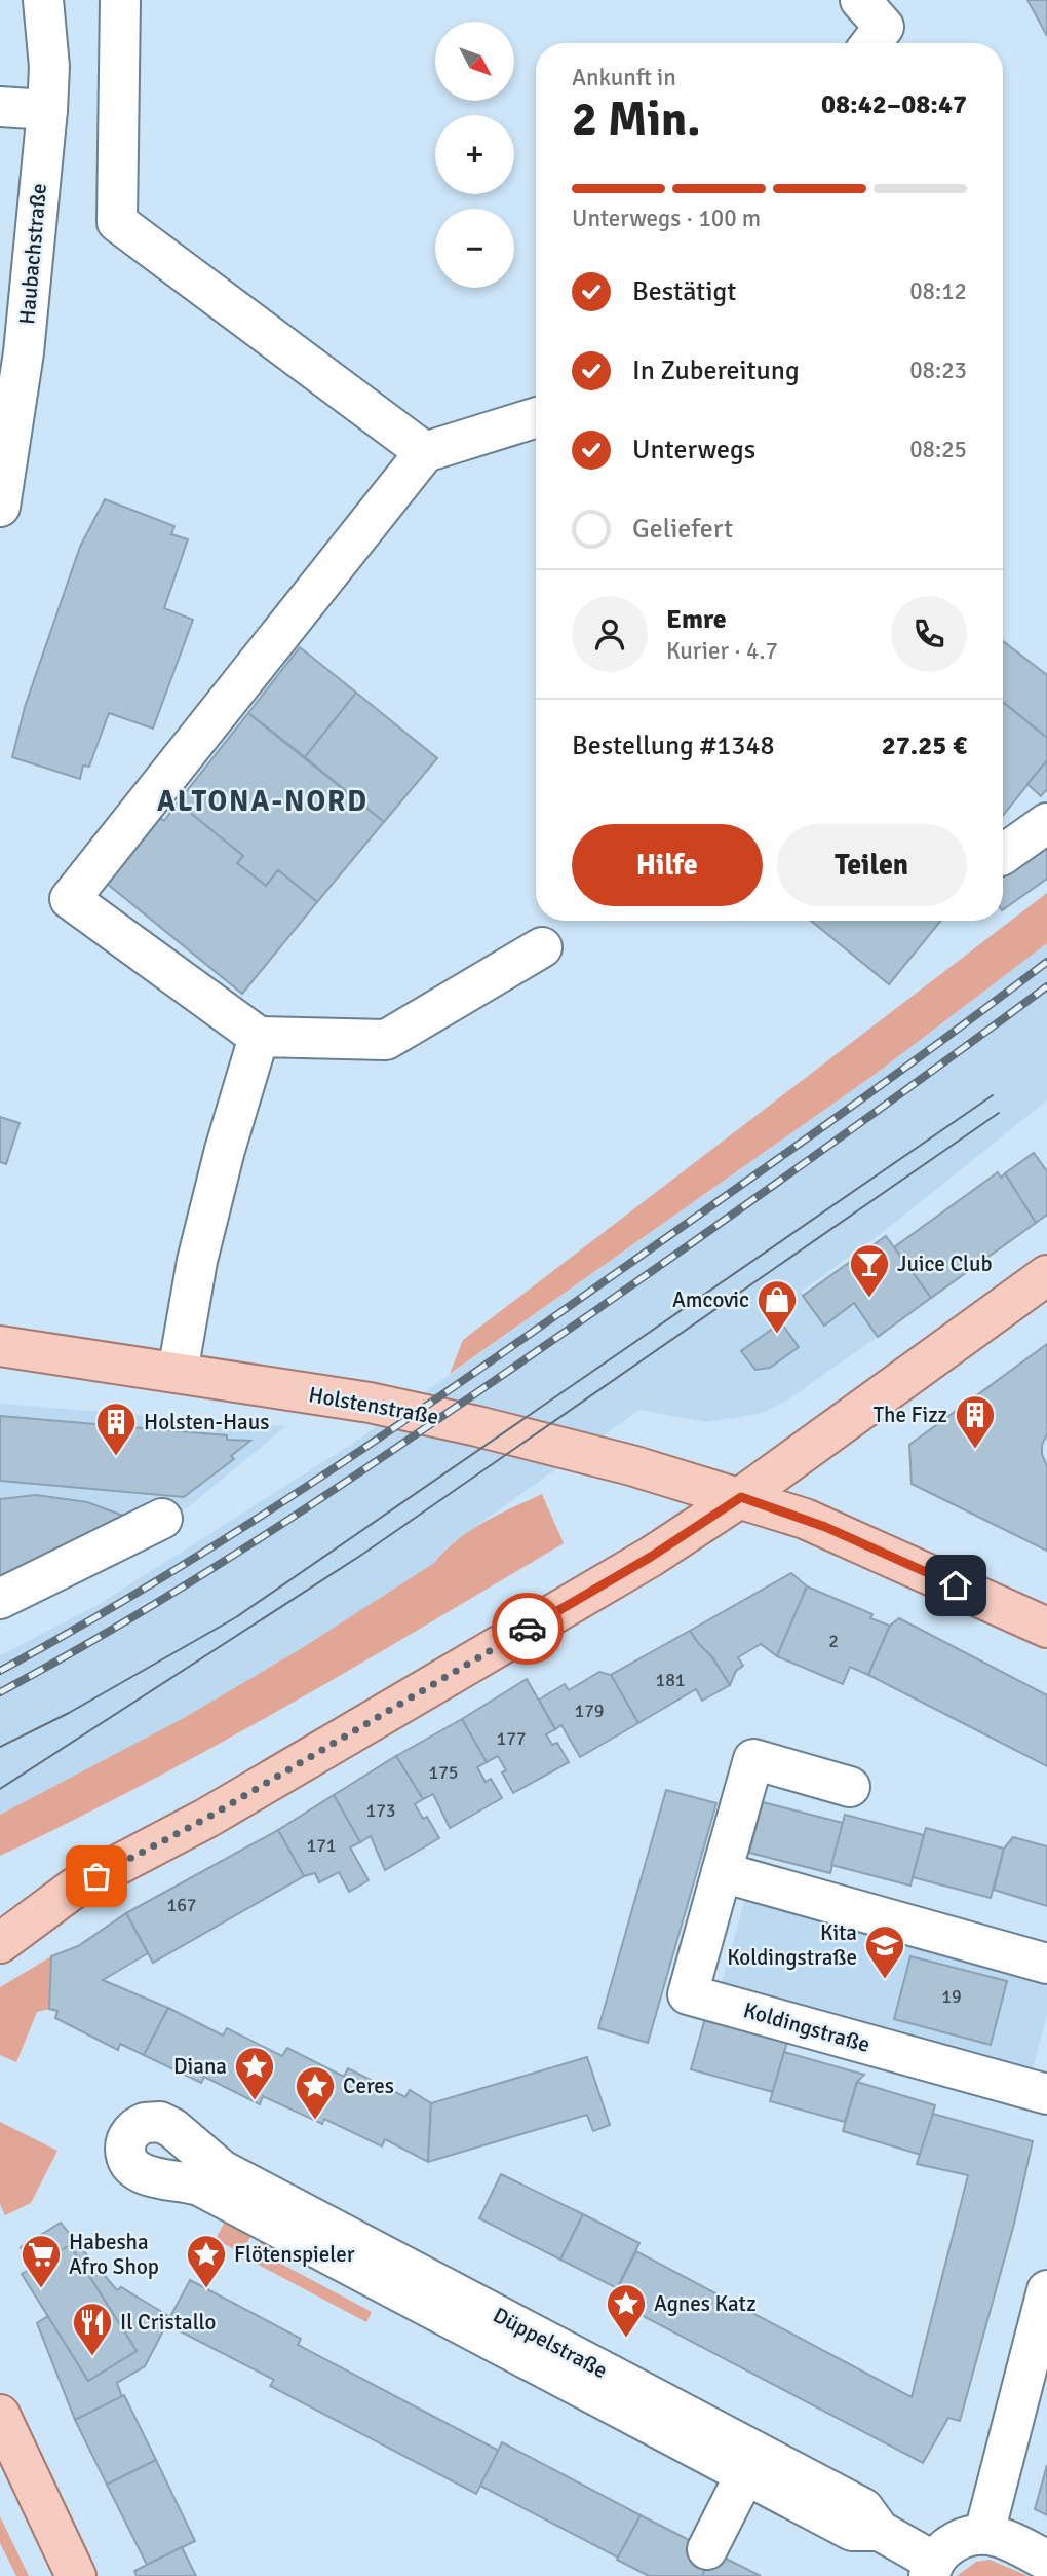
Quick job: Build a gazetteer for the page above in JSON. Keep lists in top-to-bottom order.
{
  "streets": {
    "main road": ["Holstenstraße"],
    "street": ["Haubachstraße", "Koldingstraße", "Düppelstraße"]
  },
  "districts": ["ALTONA-NORD"],
  "places": {
    "bar": ["Juice Club"],
    "shop": ["Amcovic"],
    "building": ["The Fizz", "Holsten-Haus"],
    "school or university": ["Kita Koldingstraße"],
    "place": [
      "Diana",
      "Ceres",
      "Flötenspieler",
      "Agnes Katz"
    ],
    "supermarket": ["Habesha Afro Shop"],
    "restaurant": ["Il Cristallo"]
  },
  "house_numbers": [
    "2",
    "181",
    "179",
    "177",
    "175",
    "173",
    "171",
    "167",
    "19"
  ],
  "north": "bottom right",
  "page": {
    "map_buttons": ["+", "−"],
    "heading": ["2 Min.", "Ankunft in", "08:42–08:47"],
    "panel": [
      "Emre",
      "Kurier · 4.7",
      "Bestellung #1348",
      "27.25 €"
    ],
    "bar": "Unterwegs · 100 m",
    "list": [
      ["Bestätigt", "08:12"],
      ["In Zubereitung", "08:23"],
      ["Unterwegs", "08:25"],
      "Geliefert"
    ],
    "buttons": ["Hilfe", "Teilen"]
  }
}
